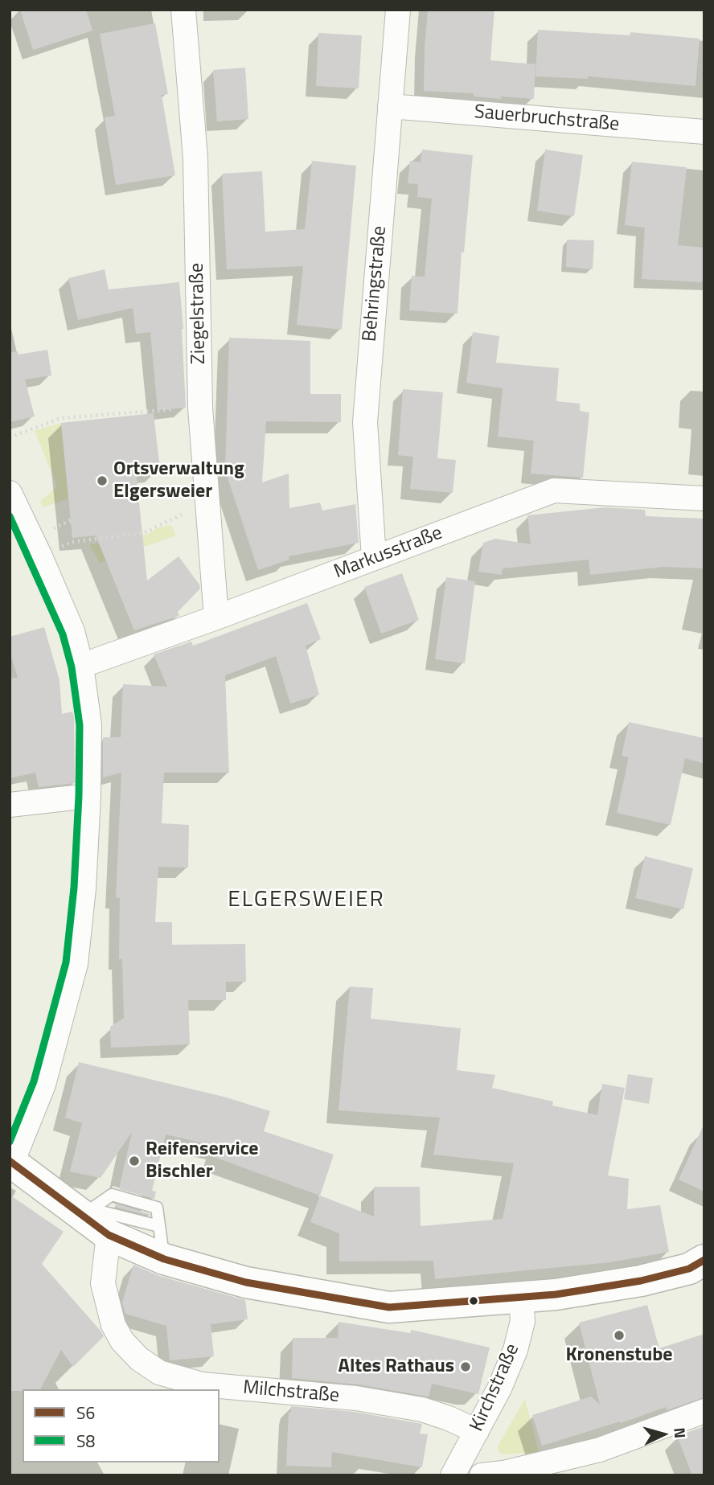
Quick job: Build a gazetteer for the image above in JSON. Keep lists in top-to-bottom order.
{
  "streets": {
    "street": [
      "Sauerbruchstraße",
      "Behringstraße",
      "Ziegelstraße",
      "Markusstraße",
      "Kirchstraße",
      "Milchstraße"
    ]
  },
  "crossings": [
    ["Sauerbruchstraße", "Behringstraße"],
    ["Behringstraße", "Markusstraße"],
    ["Ziegelstraße", "Markusstraße"],
    ["Kirchstraße", "Milchstraße"]
  ],
  "districts": ["ELGERSWEIER"],
  "places": [
    "Ortsverwaltung Elgersweier",
    "Reifenservice Bischler",
    "Kronenstube",
    "Altes Rathaus"
  ],
  "lines": ["transit line S8", "transit line S6"],
  "legend": ["S6", "S8"],
  "north": "right"
}
